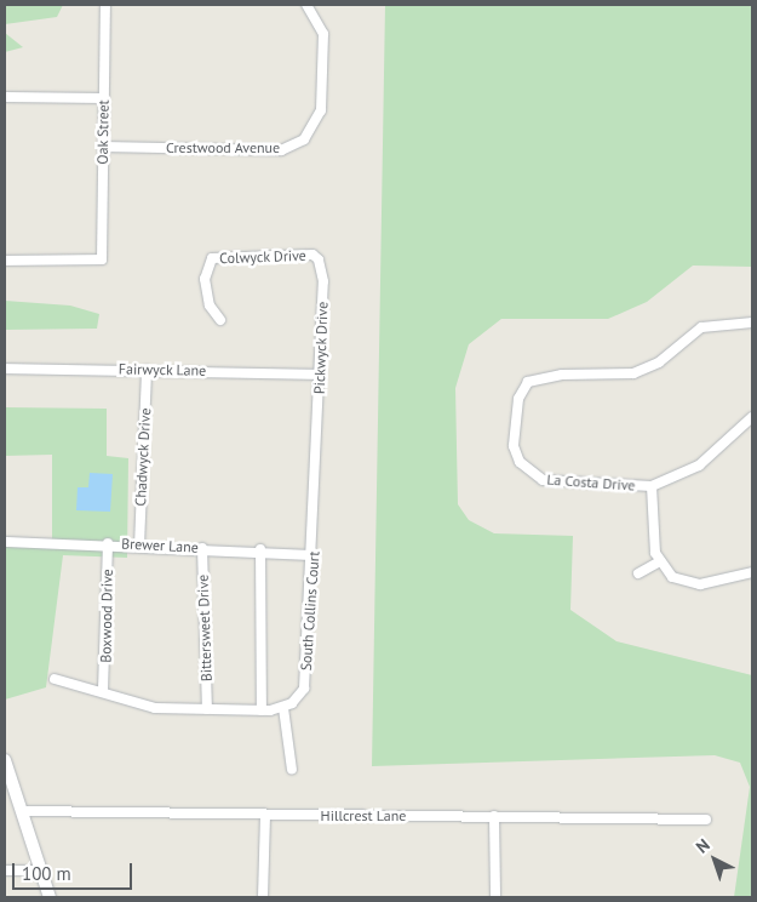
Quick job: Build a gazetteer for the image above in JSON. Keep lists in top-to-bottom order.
{
  "streets": {
    "street": [
      "Oak Street",
      "Crestwood Avenue",
      "Colwyck Drive",
      "Pickwyck Drive",
      "Fairwyck Lane",
      "Chadwyck Drive",
      "La Costa Drive",
      "Brewer Lane",
      "South Collins Court",
      "Boxwood Drive",
      "Bittersweet Drive",
      "Hillcrest Lane"
    ]
  },
  "crossings": [
    ["Oak Street", "Crestwood Avenue"],
    ["Colwyck Drive", "Pickwyck Drive"],
    ["Pickwyck Drive", "Fairwyck Lane"],
    ["Pickwyck Drive", "South Collins Court"],
    ["Fairwyck Lane", "Chadwyck Drive"],
    ["Chadwyck Drive", "Brewer Lane"],
    ["Brewer Lane", "South Collins Court"],
    ["Brewer Lane", "Boxwood Drive"],
    ["Brewer Lane", "Bittersweet Drive"]
  ],
  "scale_bar": "100 m",
  "north": "top left"
}
